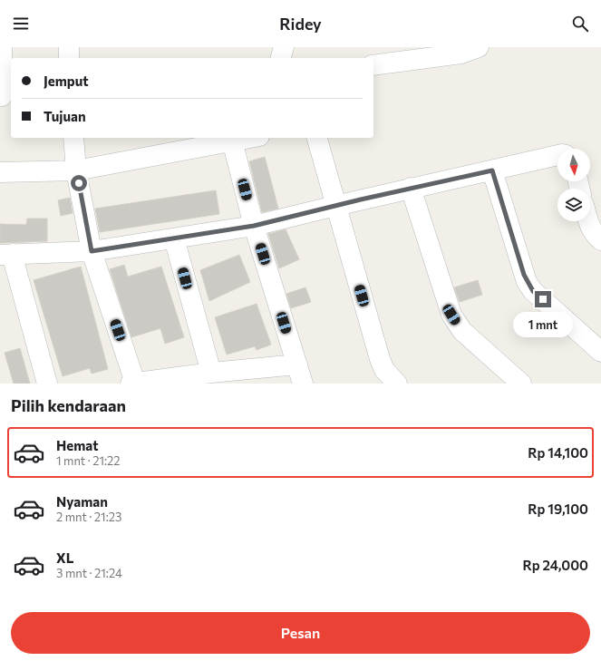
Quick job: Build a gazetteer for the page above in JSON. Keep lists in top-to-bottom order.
{
  "north": "bottom",
  "page": {
    "header": "Ridey",
    "banner": ["Jemput", "Tujuan"],
    "bubble": "1 mnt",
    "heading": "Pilih kendaraan",
    "list": [
      {
        "name": "Hemat",
        "note": "1 mnt · 21:22",
        "value": "Rp 14,100"
      },
      {
        "name": "Nyaman",
        "note": "2 mnt · 21:23",
        "value": "Rp 19,100"
      },
      {
        "name": "XL",
        "note": "3 mnt · 21:24",
        "value": "Rp 24,000"
      }
    ],
    "buttons": "Pesan"
  }
}
